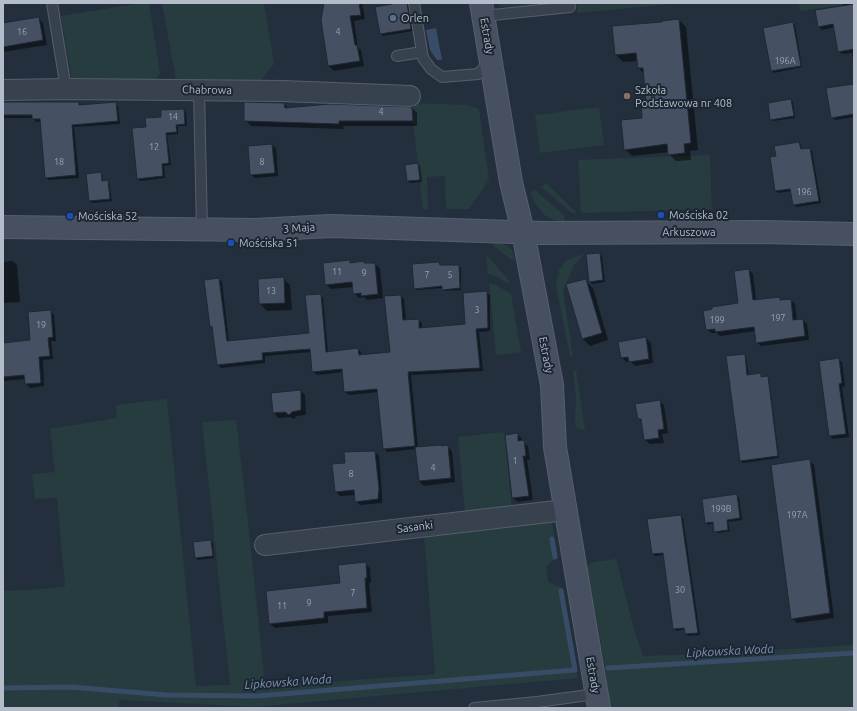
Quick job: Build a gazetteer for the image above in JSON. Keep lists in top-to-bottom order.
{
  "streets": {
    "main road": ["Estrady", "3 Maja", "Arkuszowa"],
    "street": ["Chabrowa", "Sasanki"]
  },
  "crossings": [
    ["Estrady", "3 Maja"],
    ["Estrady", "Arkuszowa"],
    ["Estrady", "Sasanki"],
    ["3 Maja", "Arkuszowa"]
  ],
  "water": ["Lipkowska Woda"],
  "places": [
    "Orlen",
    "Szkoła Podstawowa nr 408",
    "Mościska 02",
    "Mościska 52",
    "Mościska 51"
  ],
  "house_numbers": [
    "16",
    "4",
    "196A",
    "4",
    "14",
    "12",
    "18",
    "8",
    "196",
    "11",
    "9",
    "7",
    "5",
    "13",
    "3",
    "197",
    "199",
    "19",
    "1",
    "4",
    "8",
    "199B",
    "197A",
    "30",
    "7",
    "9",
    "11"
  ]
}
